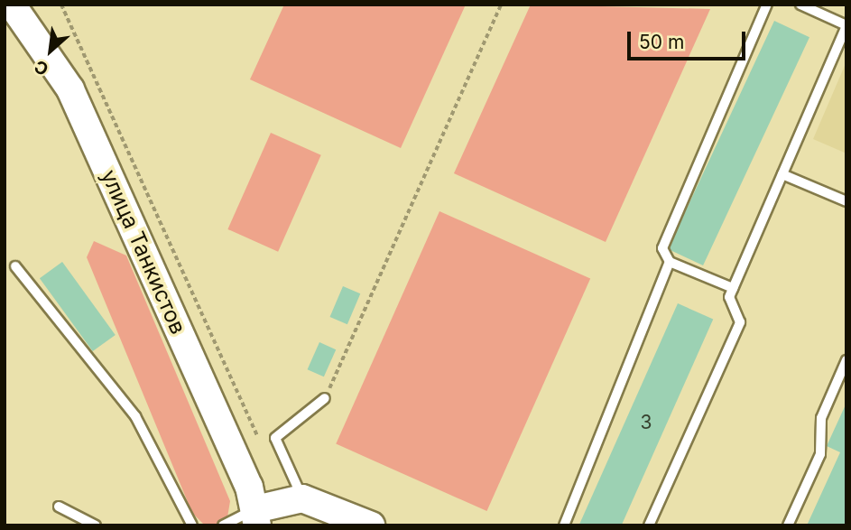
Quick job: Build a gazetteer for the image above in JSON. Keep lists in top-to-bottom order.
{
  "streets": {
    "street": ["улица Танкистов"]
  },
  "house_numbers": ["3"],
  "scale_bar": "50 m",
  "north": "bottom left"
}
